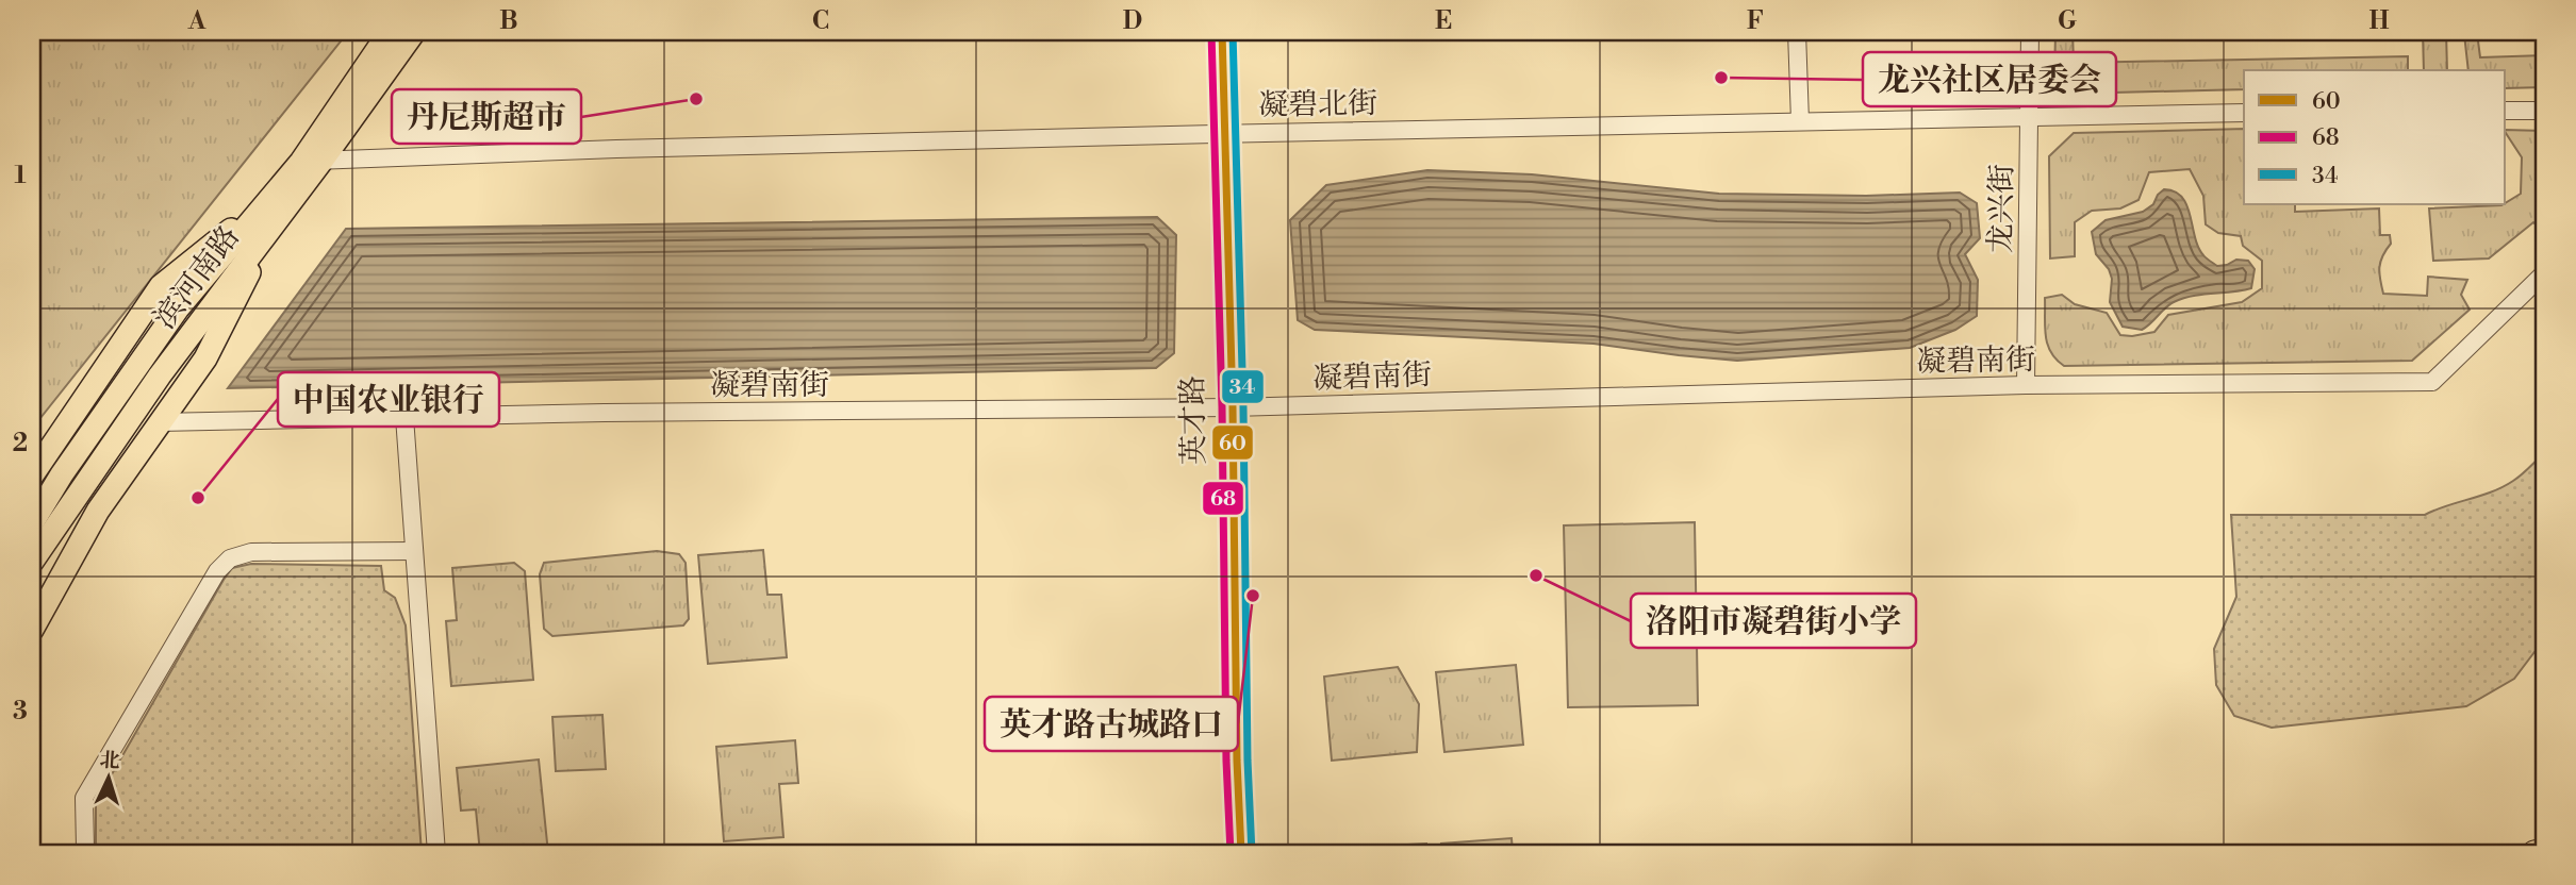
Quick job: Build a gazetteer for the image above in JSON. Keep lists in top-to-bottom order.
{
  "streets": {
    "main road": ["滨河南路", "英才路"],
    "street": ["凝碧北街", "龙兴街", "凝碧南街"]
  },
  "crossings": [
    ["凝碧北街", "龙兴街"],
    ["凝碧北街", "滨河南路"],
    ["凝碧北街", "英才路"],
    ["龙兴街", "凝碧南街"],
    ["凝碧南街", "英才路"]
  ],
  "places": [
    "龙兴社区居委会",
    "丹尼斯超市",
    "中国农业银行",
    "洛阳市凝碧街小学",
    "英才路古城路口"
  ],
  "lines": ["transit line 60", "transit line 68", "transit line 34"],
  "legend": ["60", "68", "34"],
  "north": "top",
  "grid": {
    "columns": [
      "A",
      "B",
      "C",
      "D",
      "E",
      "F",
      "G",
      "H"
    ],
    "rows": ["1", "2", "3"]
  }
}
